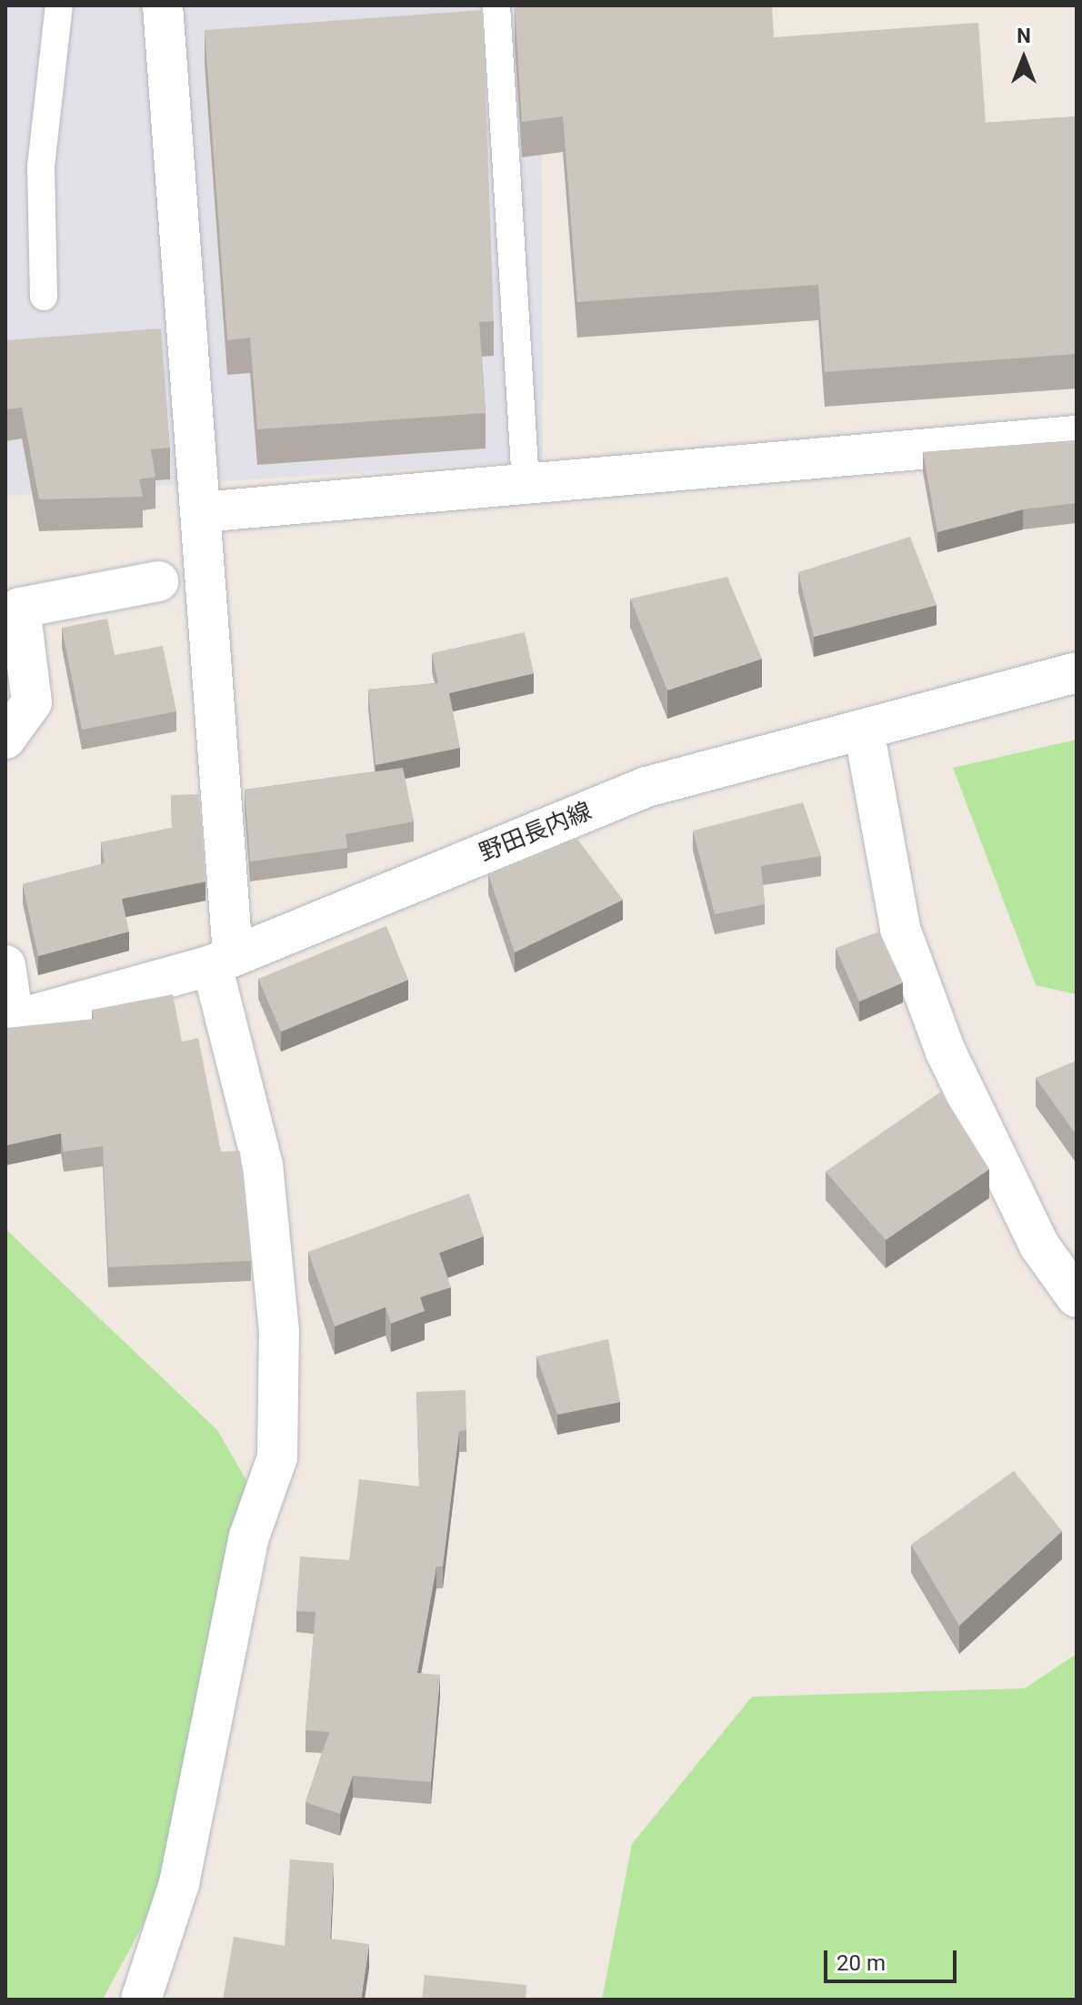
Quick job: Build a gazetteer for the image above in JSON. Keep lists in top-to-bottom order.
{
  "streets": {
    "street": ["野田長内線"]
  },
  "scale_bar": "20 m",
  "north": "top"
}
